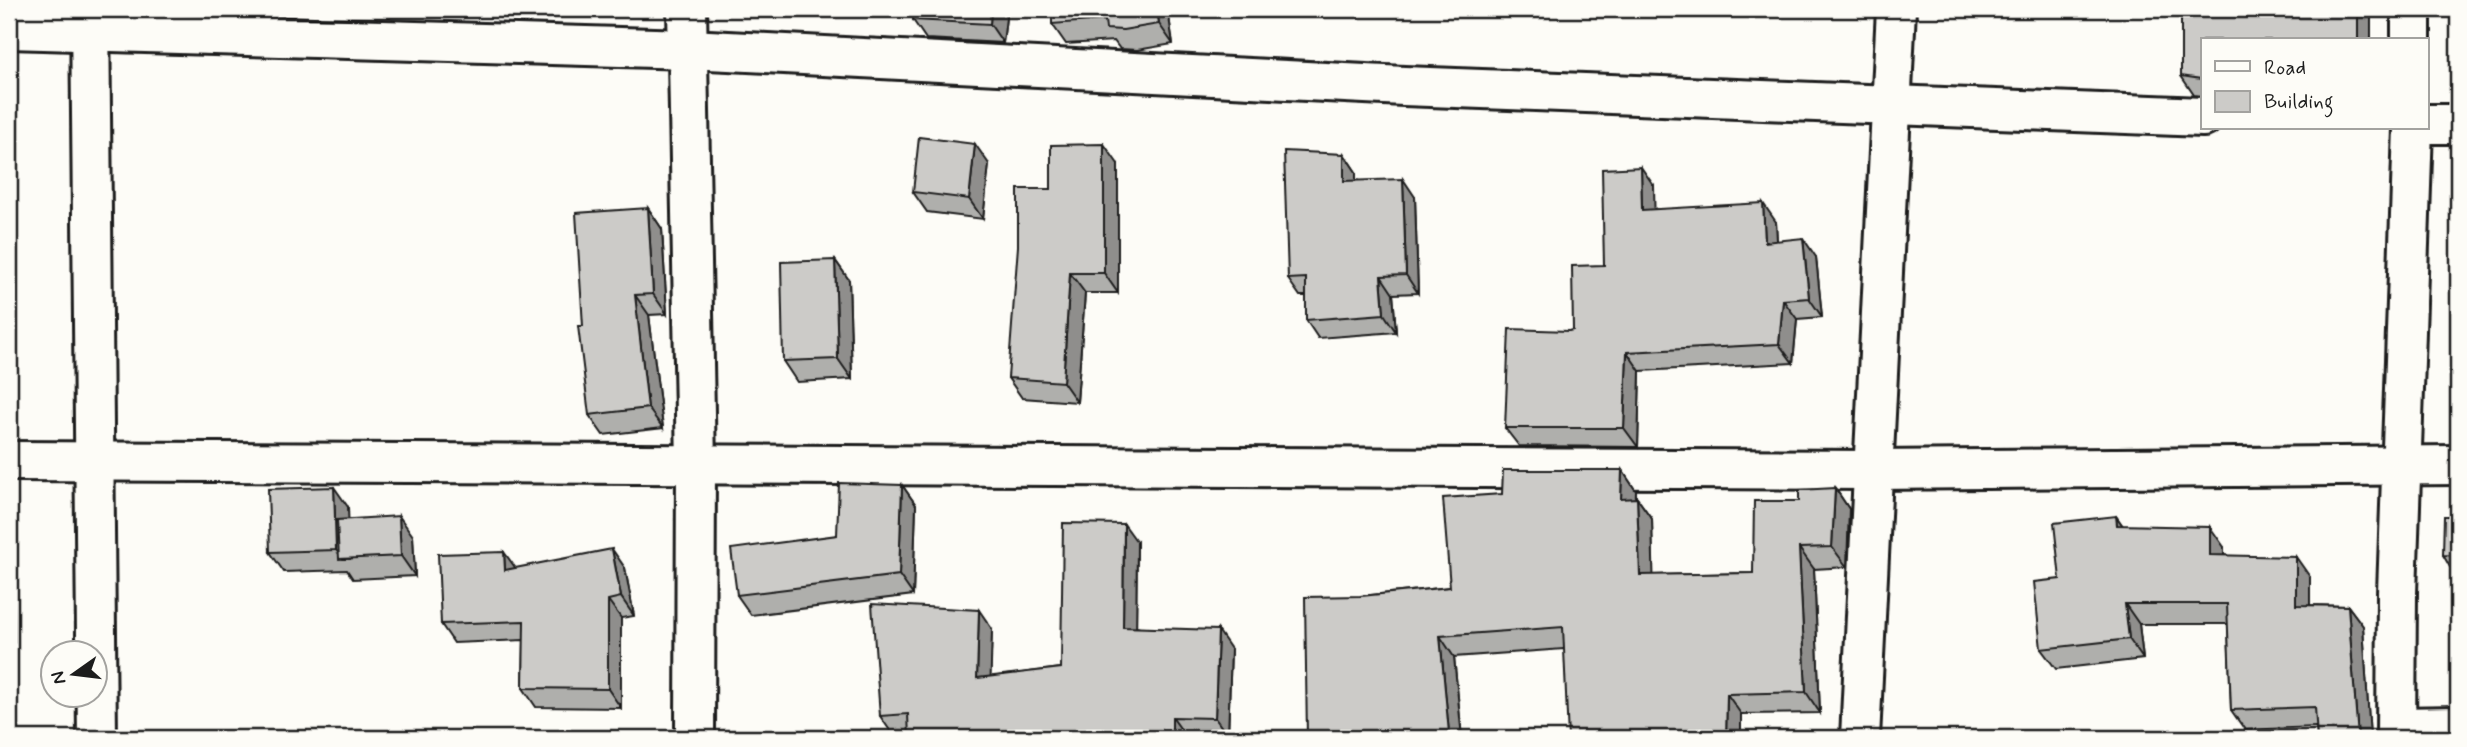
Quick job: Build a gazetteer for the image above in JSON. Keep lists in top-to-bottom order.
{
  "legend": ["Road", "Building"],
  "north": "left"
}
